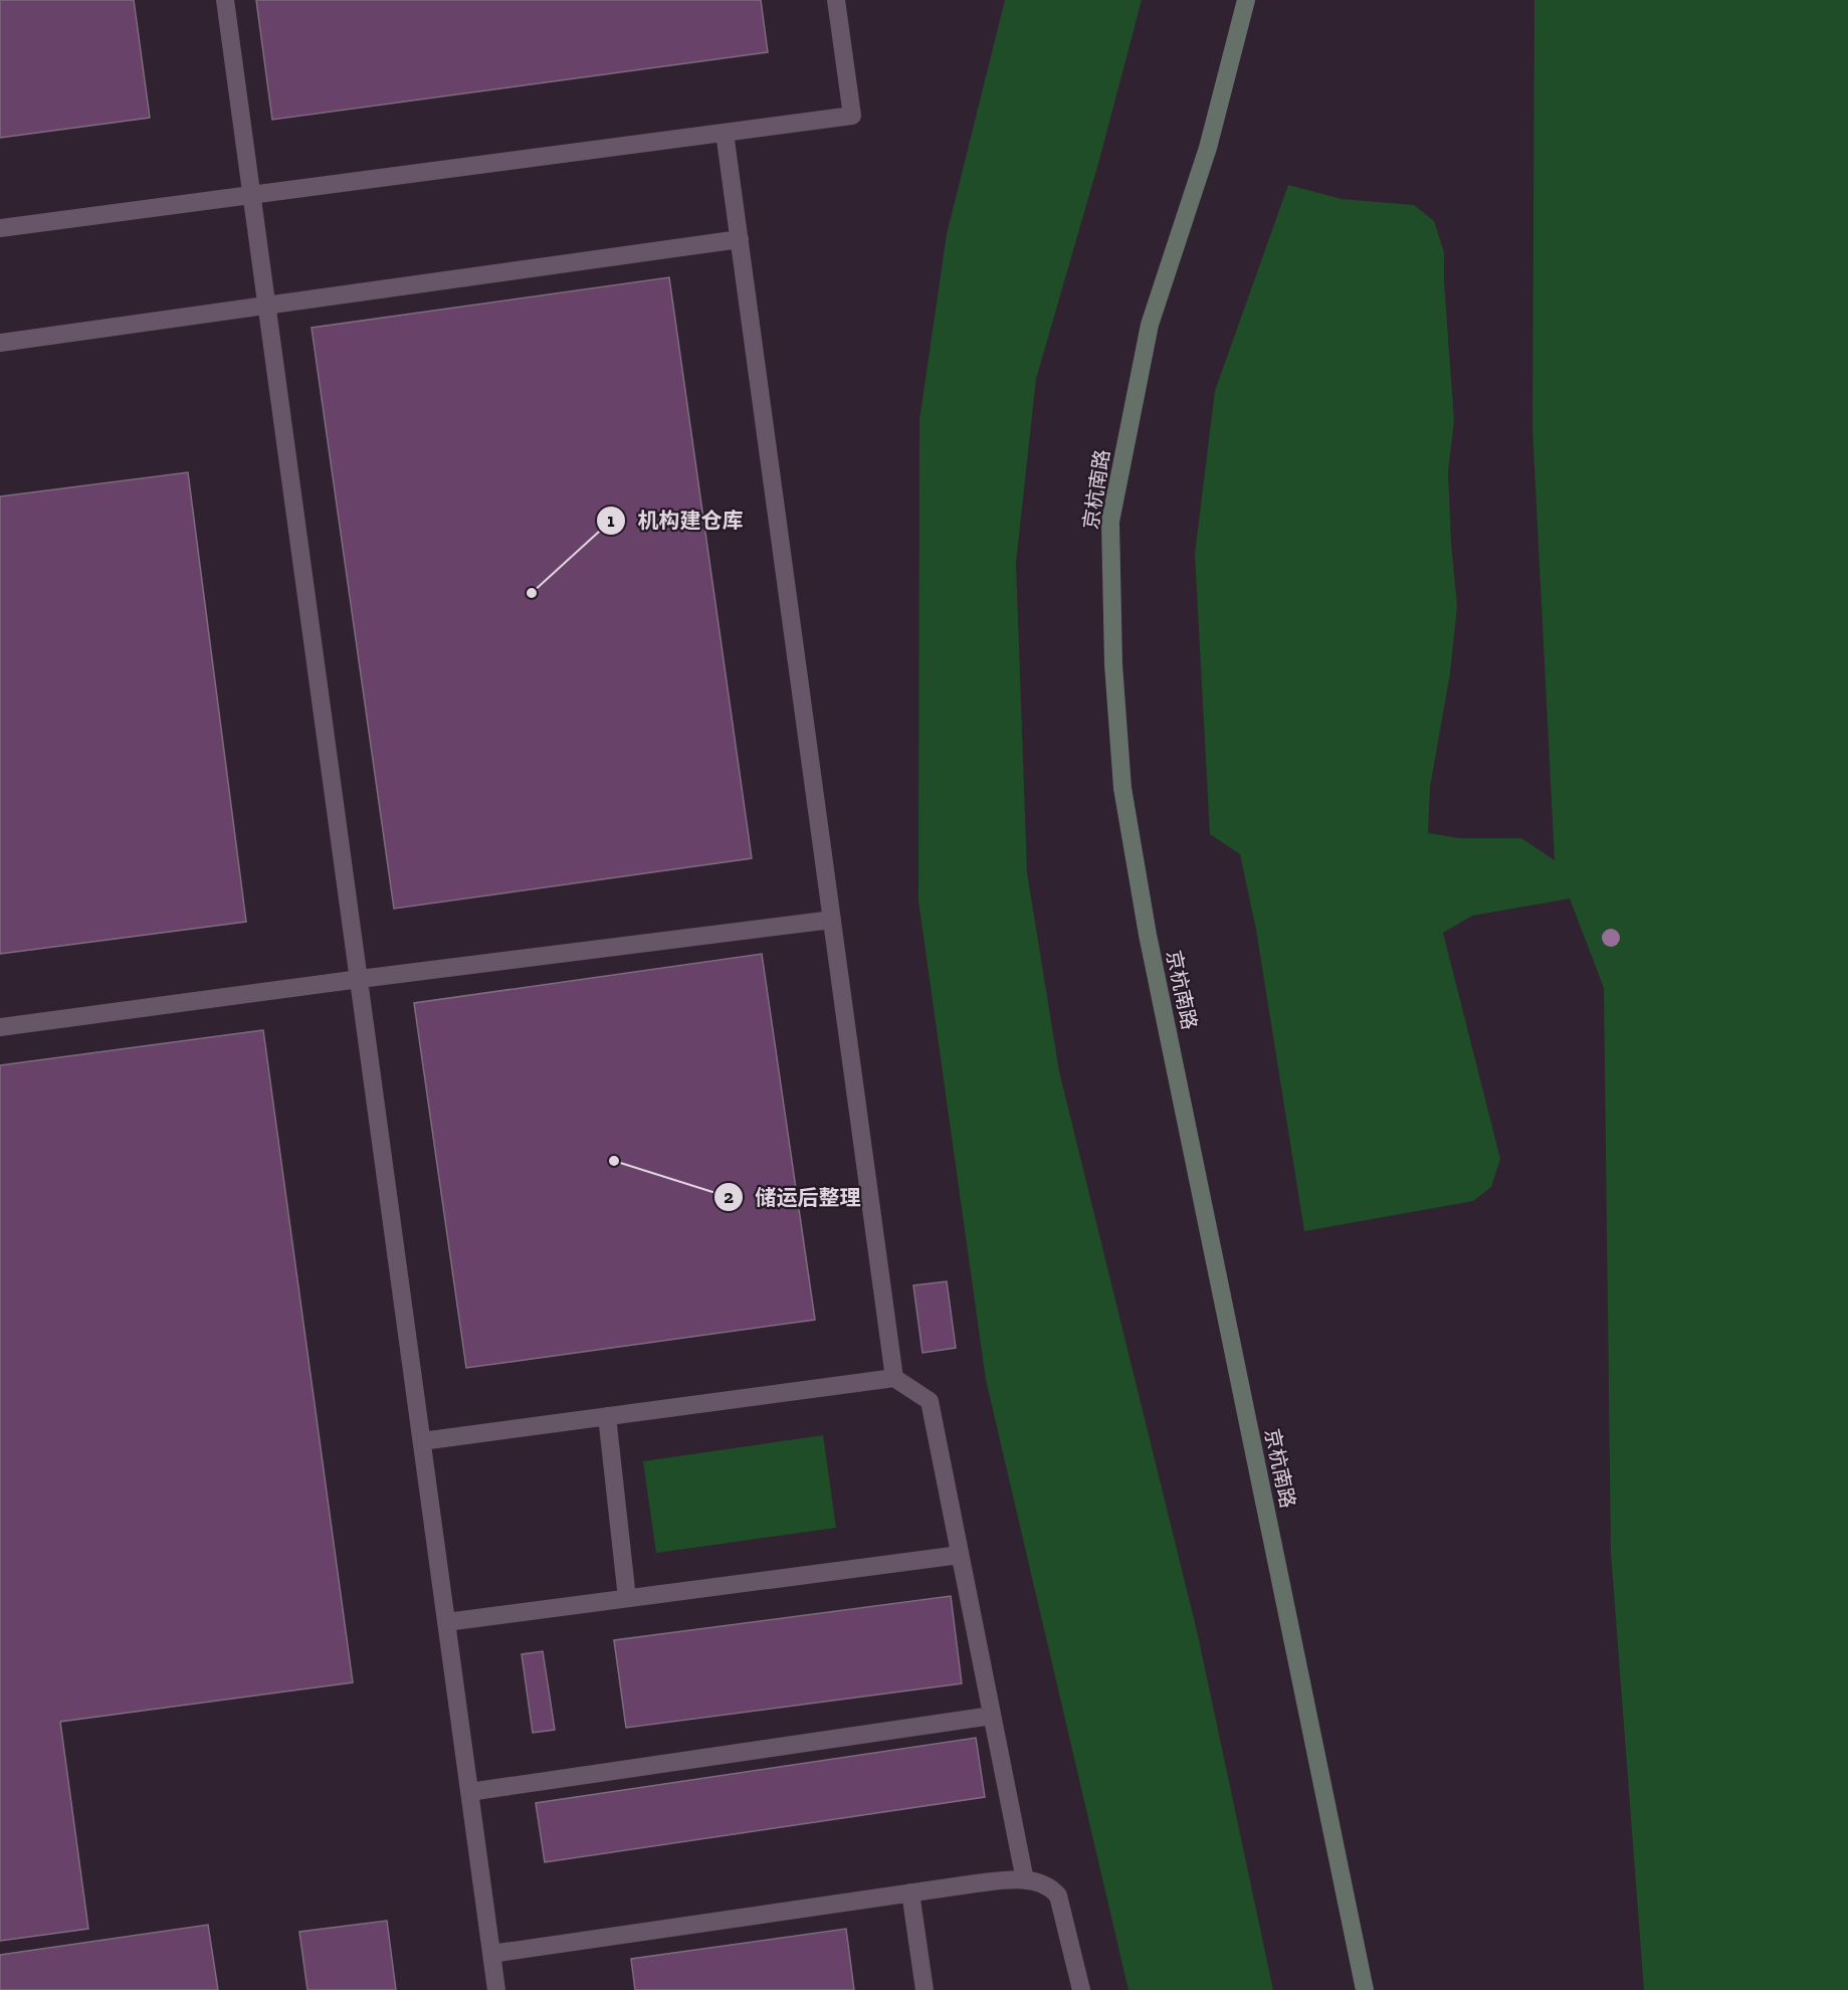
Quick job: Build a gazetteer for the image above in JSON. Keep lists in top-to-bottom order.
{
  "streets": {
    "street": ["京杭南路"]
  },
  "places": ["机构建仓库", "储运后整理"]
}
